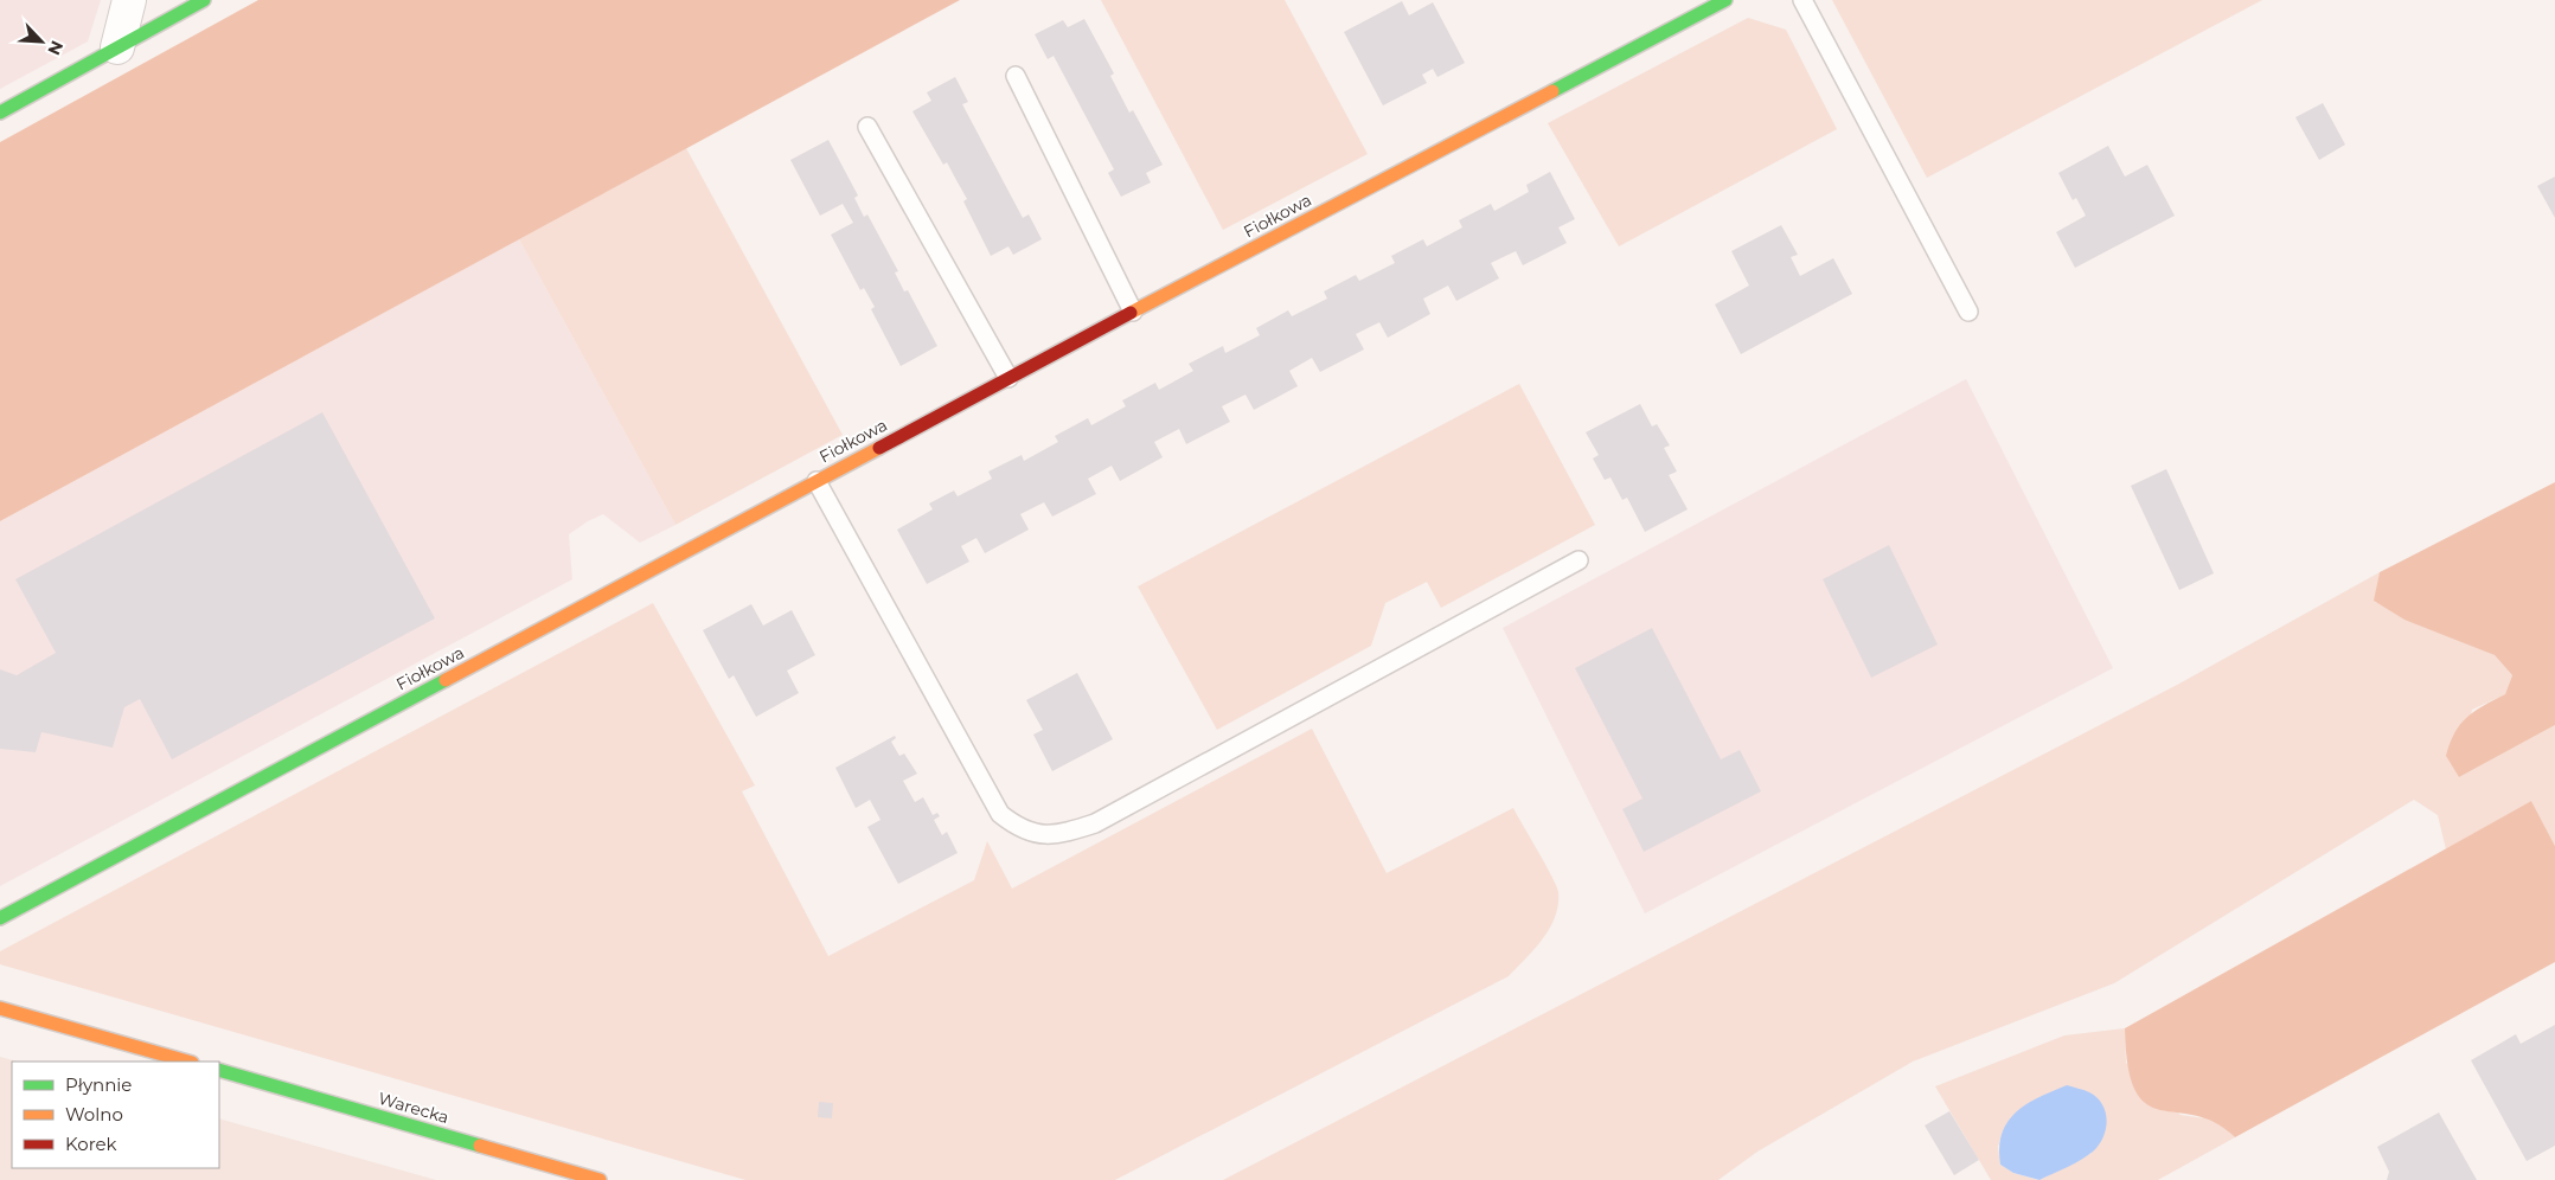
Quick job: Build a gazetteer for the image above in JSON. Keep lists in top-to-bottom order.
{
  "streets": {
    "street": ["Fiołkowa", "Warecka"]
  },
  "legend": ["Płynnie", "Wolno", "Korek"],
  "north": "bottom right"
}
